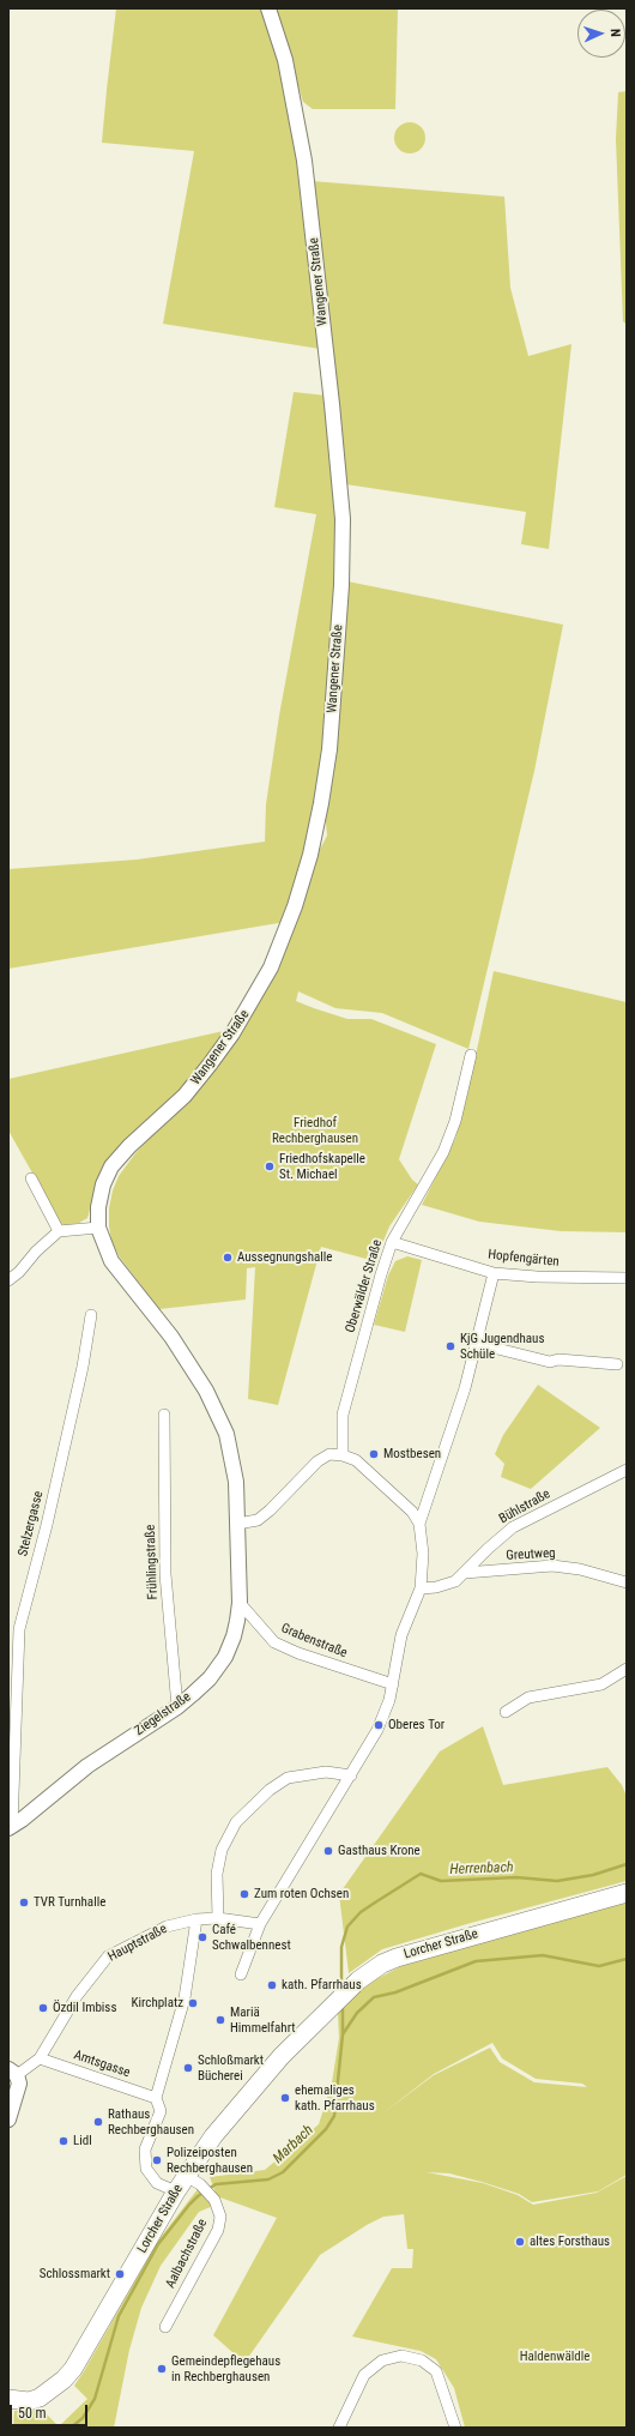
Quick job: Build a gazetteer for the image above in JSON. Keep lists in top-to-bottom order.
{
  "streets": {
    "main road": ["Lorcher Straße"],
    "street": [
      "Wangener Straße",
      "Hopfengärten",
      "Oberwälder Straße",
      "Bühlstraße",
      "Stelzergasse",
      "Greutweg",
      "Frühlingstraße",
      "Grabenstraße",
      "Ziegelstraße",
      "Hauptstraße",
      "Amtsgasse",
      "Aalbachstraße"
    ]
  },
  "crossings": [
    ["Wangener Straße", "Ziegelstraße"],
    ["Hopfengärten", "Oberwälder Straße"],
    ["Bühlstraße", "Greutweg"],
    ["Stelzergasse", "Ziegelstraße"],
    ["Frühlingstraße", "Ziegelstraße"],
    ["Grabenstraße", "Ziegelstraße"],
    ["Hauptstraße", "Amtsgasse"],
    ["Lorcher Straße", "Aalbachstraße"]
  ],
  "water": ["Herrenbach", "Marbach"],
  "parks": ["Friedhof Rechberghausen", "Haldenwäldle"],
  "places": [
    "Friedhofskapelle St. Michael",
    "Aussegnungshalle",
    "KjG Jugendhaus Schüle",
    "Mostbesen",
    "Oberes Tor",
    "Gasthaus Krone",
    "Zum roten Ochsen",
    "TVR Turnhalle",
    "Café Schwalbennest",
    "kath. Pfarrhaus",
    "Kirchplatz",
    "Özdil Imbiss",
    "Mariä Himmelfahrt",
    "Schloßmarkt Bücherei",
    "ehemaliges kath. Pfarrhaus",
    "Rathaus Rechberghausen",
    "Lidl",
    "Polizeiposten Rechberghausen",
    "altes Forsthaus",
    "Schlossmarkt",
    "Gemeindepflegehaus in Rechberghausen"
  ],
  "scale_bar": "50 m",
  "north": "right"
}
